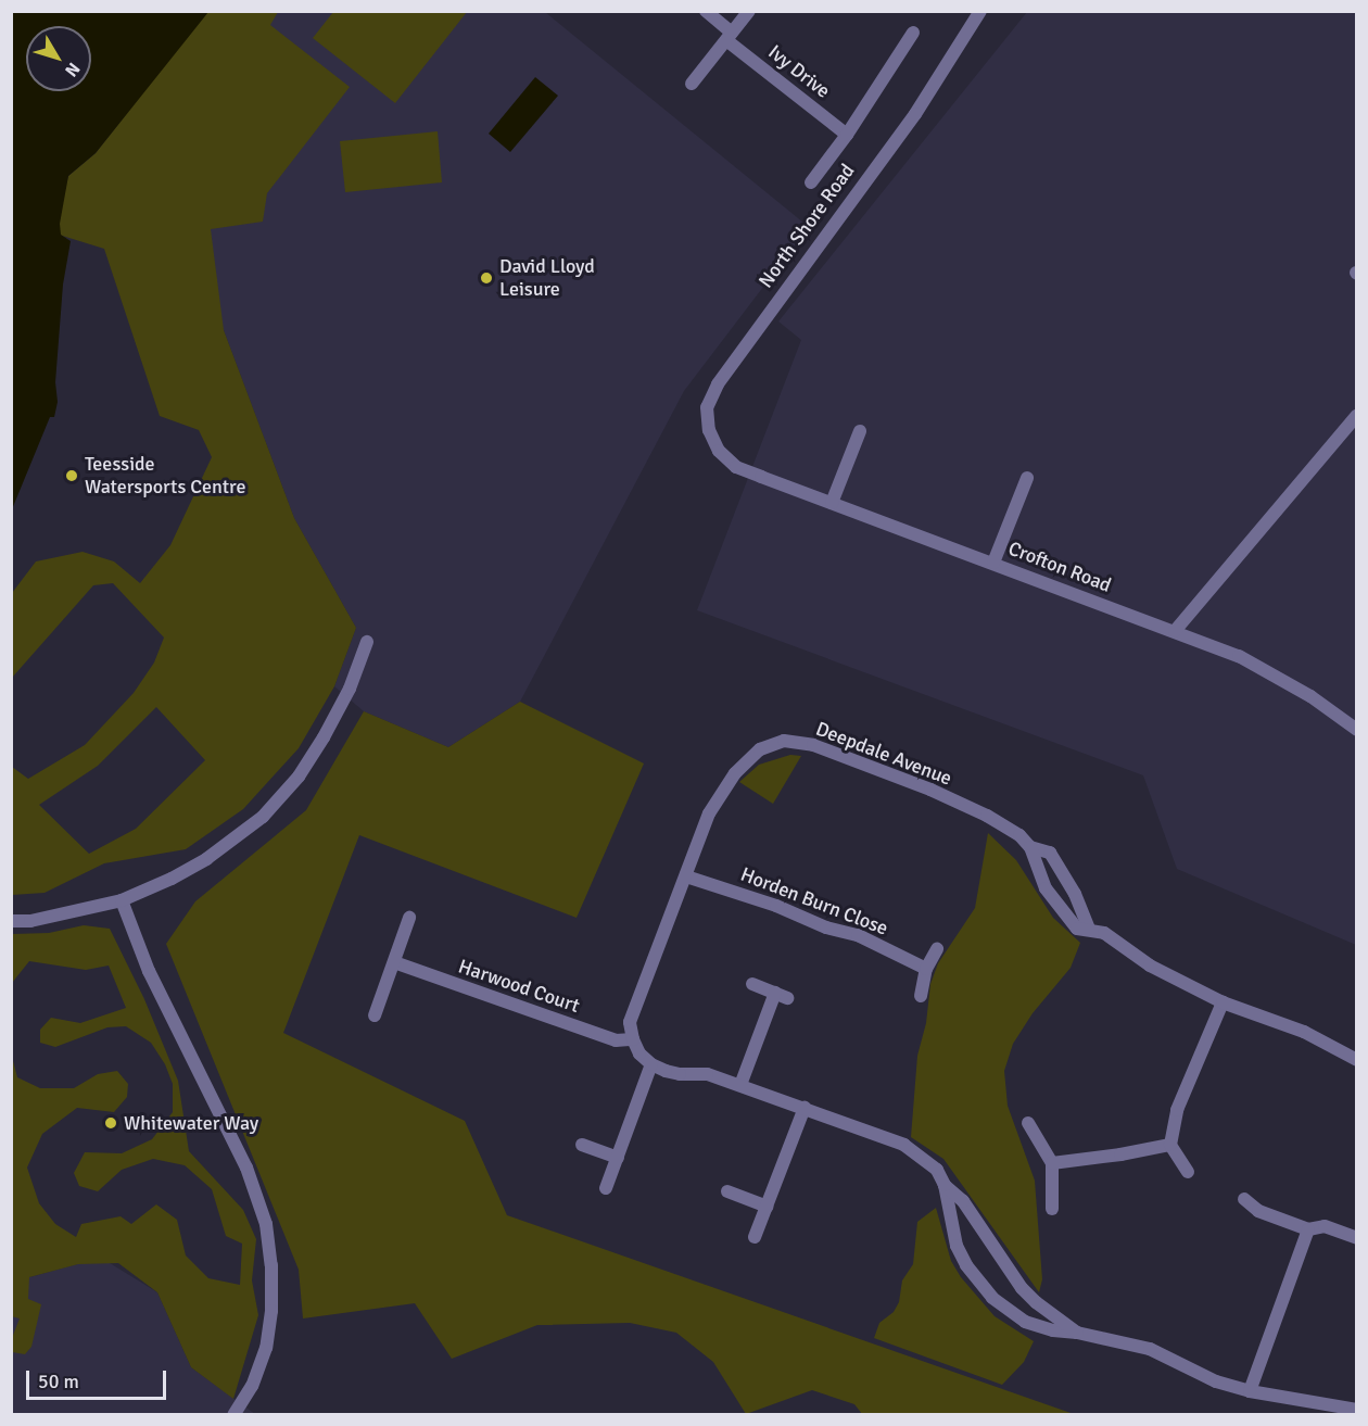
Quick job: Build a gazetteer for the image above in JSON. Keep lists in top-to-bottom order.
{
  "streets": {
    "street": [
      "Ivy Drive",
      "North Shore Road",
      "Crofton Road",
      "Deepdale Avenue",
      "Horden Burn Close",
      "Harwood Court"
    ]
  },
  "crossings": [
    ["North Shore Road", "Crofton Road"],
    ["Deepdale Avenue", "Horden Burn Close"],
    ["Deepdale Avenue", "Harwood Court"]
  ],
  "places": ["David Lloyd Leisure", "Teesside Watersports Centre", "Whitewater Way"],
  "scale_bar": "50 m",
  "north": "bottom right"
}
